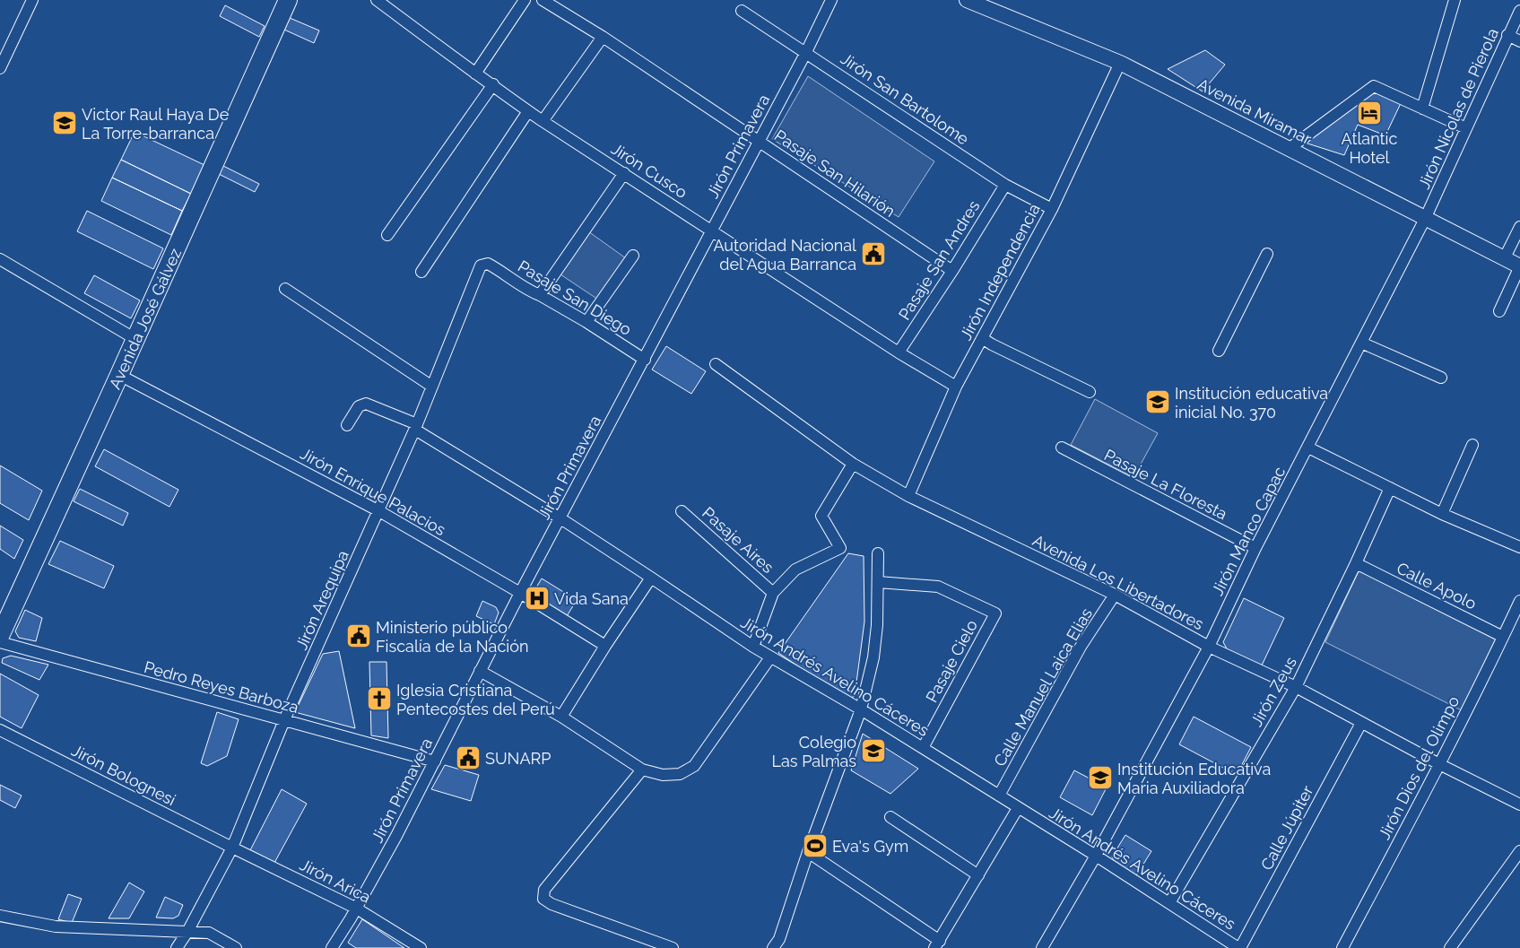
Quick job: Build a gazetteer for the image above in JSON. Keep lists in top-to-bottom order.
{
  "streets": {
    "main road": ["Avenida José Gálvez"],
    "street": [
      "Jirón San Bartolome",
      "Jirón Nicolas de Pierola",
      "Avenida Miramar",
      "Jirón Primavera",
      "Jirón Cusco",
      "Pasaje San Hilarión",
      "Pasaje San Andres",
      "Jirón Independencia",
      "Pasaje San Diego",
      "Pasaje La Floresta",
      "Jirón Enrique Palacios",
      "Jirón Manco Capac",
      "Pasaje Aires",
      "Avenida Los Libertadores",
      "Calle Apolo",
      "Jirón Arequipa",
      "Pasaje Cielo",
      "Jirón Andrés Avelino Cáceres",
      "Pedro Reyes Barboza",
      "Calle Manuel Laica Elias",
      "Jirón Zeus",
      "Jirón Dios del Olimpo",
      "Jirón Bolognesi",
      "Calle Júpiter",
      "Jirón Arica"
    ]
  },
  "crossings": [
    ["Jirón San Bartolome", "Jirón Primavera"],
    ["Jirón San Bartolome", "Pasaje San Andres"],
    ["Jirón San Bartolome", "Jirón Independencia"],
    ["Jirón Nicolas de Pierola", "Avenida Miramar"],
    ["Jirón Nicolas de Pierola", "Jirón Manco Capac"],
    ["Avenida Miramar", "Jirón Independencia"],
    ["Avenida Miramar", "Jirón Manco Capac"],
    ["Jirón Primavera", "Jirón Cusco"],
    ["Jirón Primavera", "Pasaje San Hilarión"],
    ["Jirón Primavera", "Pasaje San Diego"],
    ["Jirón Primavera", "Jirón Enrique Palacios"],
    ["Jirón Primavera", "Jirón Andrés Avelino Cáceres"],
    ["Jirón Primavera", "Pedro Reyes Barboza"],
    ["Jirón Primavera", "Jirón Arica"],
    ["Jirón Cusco", "Pasaje San Andres"],
    ["Jirón Cusco", "Jirón Independencia"],
    ["Pasaje San Hilarión", "Pasaje San Andres"],
    ["Jirón Independencia", "Avenida Los Libertadores"],
    ["Pasaje San Diego", "Jirón Arequipa"],
    ["Avenida José Gálvez", "Jirón Enrique Palacios"],
    ["Pasaje La Floresta", "Jirón Manco Capac"],
    ["Jirón Enrique Palacios", "Jirón Arequipa"],
    ["Jirón Manco Capac", "Avenida Los Libertadores"],
    ["Jirón Manco Capac", "Jirón Andrés Avelino Cáceres"],
    ["Avenida Los Libertadores", "Calle Manuel Laica Elias"],
    ["Avenida Los Libertadores", "Jirón Zeus"],
    ["Avenida Los Libertadores", "Jirón Dios del Olimpo"],
    ["Avenida Los Libertadores", "Calle Júpiter"],
    ["Calle Apolo", "Jirón Zeus"],
    ["Calle Apolo", "Jirón Dios del Olimpo"],
    ["Jirón Arequipa", "Jirón Andrés Avelino Cáceres"],
    ["Jirón Arequipa", "Pedro Reyes Barboza"],
    ["Jirón Arequipa", "Jirón Bolognesi"],
    ["Jirón Arequipa", "Jirón Arica"],
    ["Pasaje Cielo", "Jirón Andrés Avelino Cáceres"],
    ["Jirón Andrés Avelino Cáceres", "Calle Manuel Laica Elias"],
    ["Jirón Andrés Avelino Cáceres", "Jirón Zeus"],
    ["Jirón Andrés Avelino Cáceres", "Calle Júpiter"],
    ["Jirón Bolognesi", "Jirón Arica"]
  ],
  "places": {
    "hotel": ["Atlantic Hotel"],
    "school or university": [
      "Victor Raul Haya De La Torre-barranca",
      "Institución educativa inicial No. 370",
      "Colegio Las Palmas",
      "Institución Educativa Maria Auxiliadora"
    ],
    "public building": ["Autoridad Nacional del Agua Barranca", "Ministerio público Fiscalía de la Nación", "SUNARP"],
    "hospital": ["Vida Sana"],
    "church": ["Iglesia Cristiana Pentecostes del Perú"],
    "sports": ["Eva's Gym"]
  }
}
